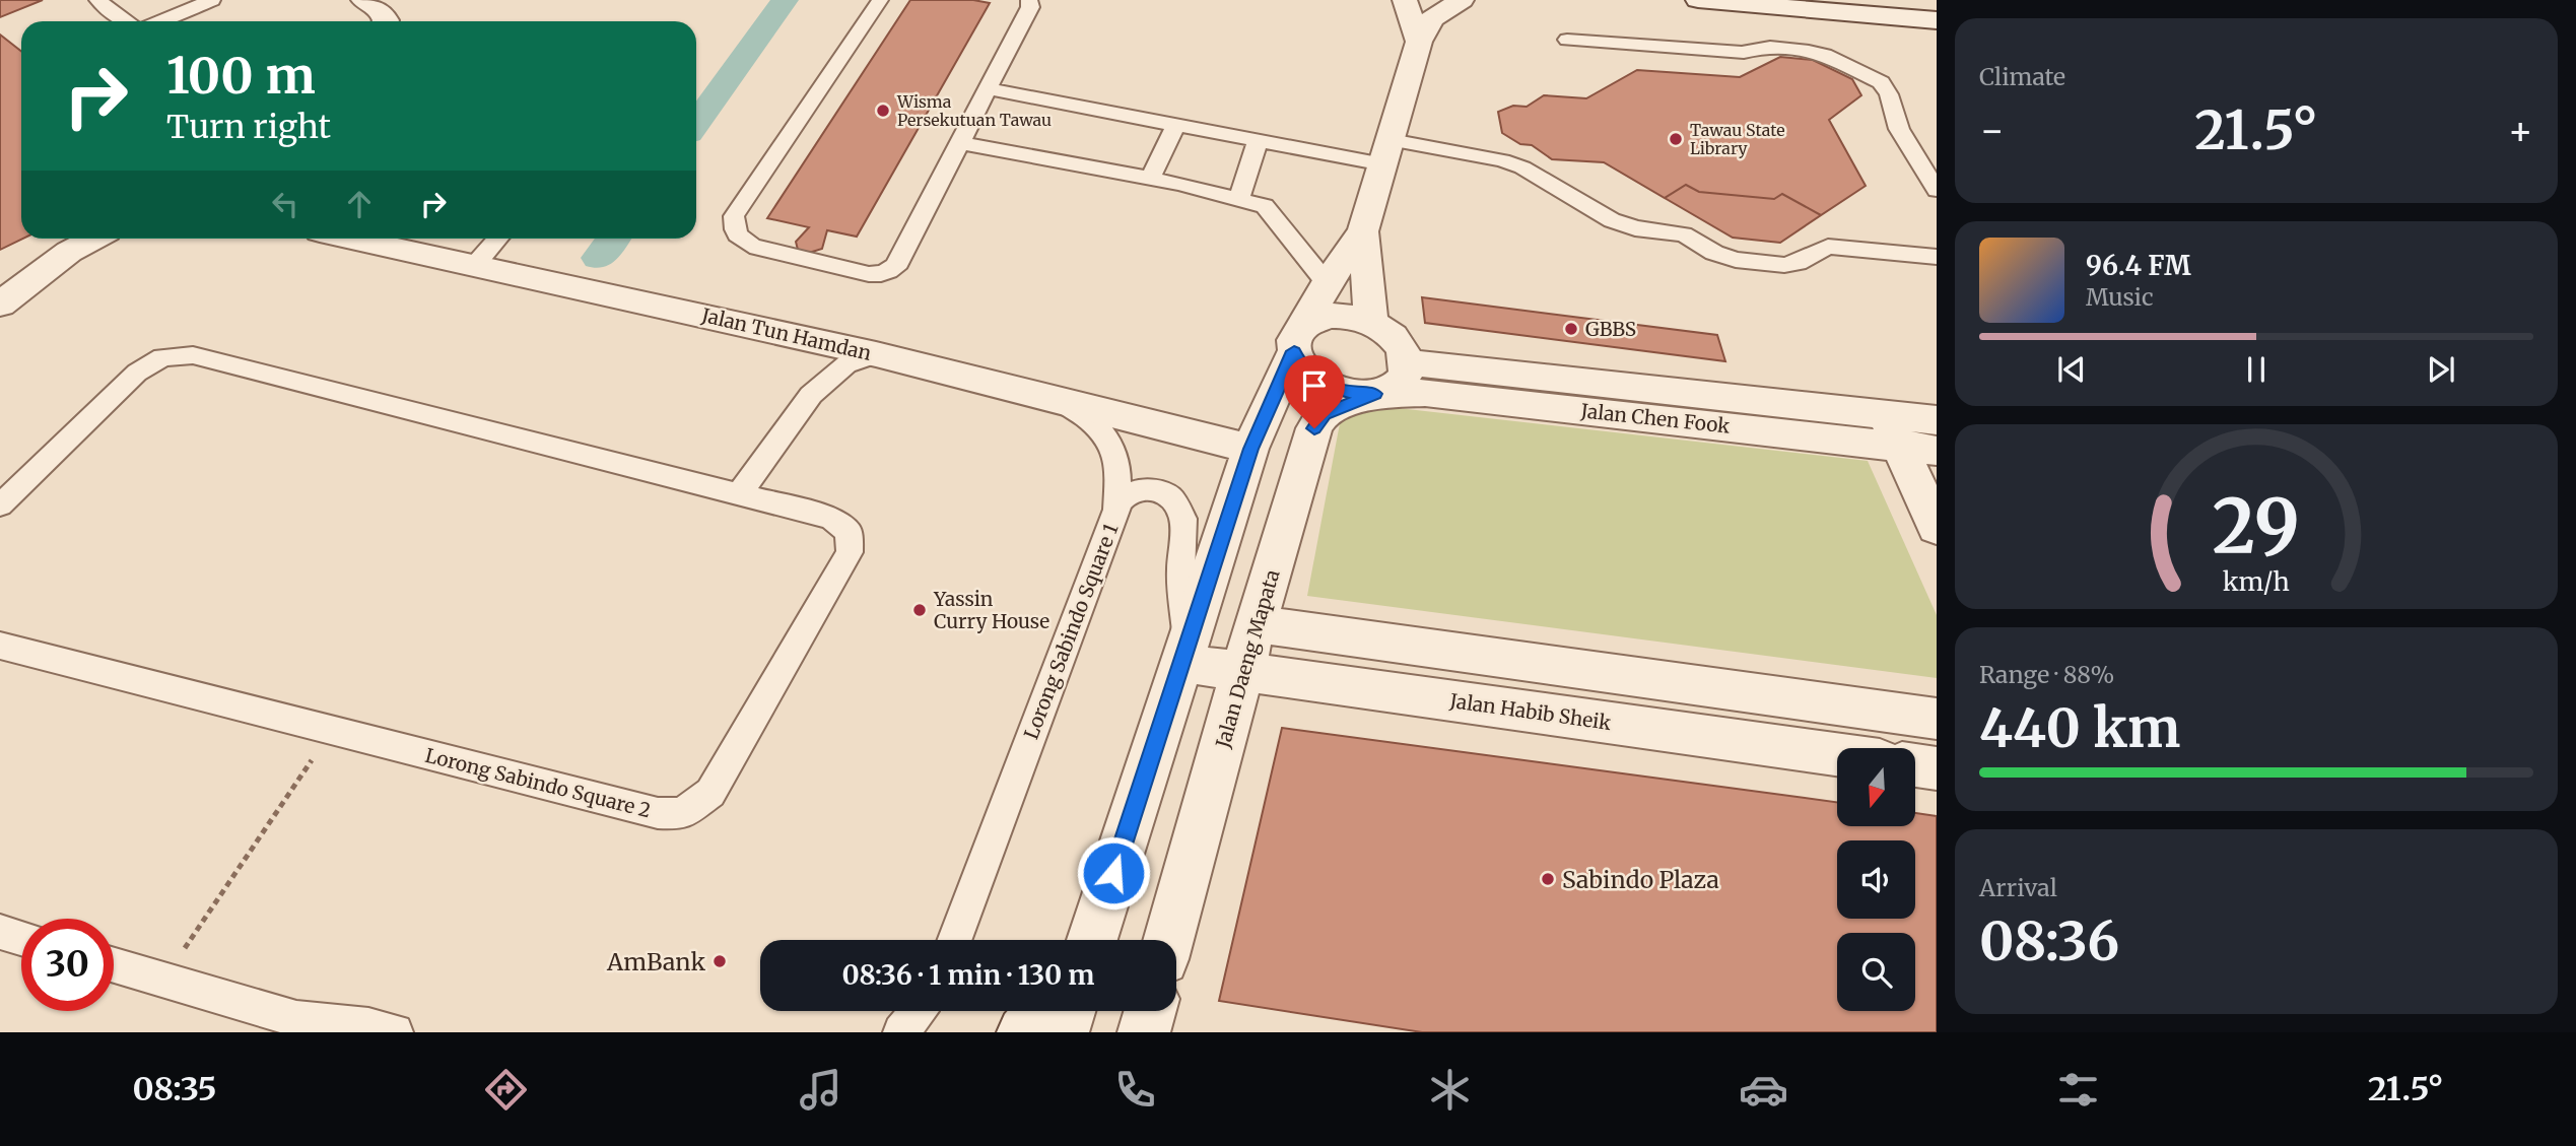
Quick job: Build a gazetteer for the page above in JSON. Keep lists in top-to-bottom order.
{
  "streets": {
    "street": [
      "Jalan Tun Hamdan",
      "Jalan Chen Fook",
      "Jalan Daeng Mapata",
      "Jalan Habib Sheik"
    ],
    "lane": ["Lorong Sabindo Square 1", "Lorong Sabindo Square 2"]
  },
  "crossings": [
    ["Jalan Chen Fook", "Jalan Daeng Mapata"],
    ["Lorong Sabindo Square 1", "Jalan Habib Sheik"],
    ["Jalan Daeng Mapata", "Jalan Habib Sheik"]
  ],
  "places": [
    "Wisma Persekutuan Tawau",
    "Tawau State Library",
    "GBBS",
    "Yassin Curry House",
    "Sabindo Plaza",
    "AmBank"
  ],
  "north": "bottom",
  "page": {
    "tile": [
      "Climate",
      ["Range · 88%", "440 km"],
      ["Arrival", "08:36"]
    ],
    "turn": ["100 m", "Turn right"],
    "heat": ["−", "21.5°", "+"],
    "song": ["96.4 FM", "Music"],
    "limit": "30",
    "trip": "08:36 · 1 min · 130 m",
    "tabs": ["08:35", "21.5°"],
    "gauge": ["29", "km/h"]
  }
}
